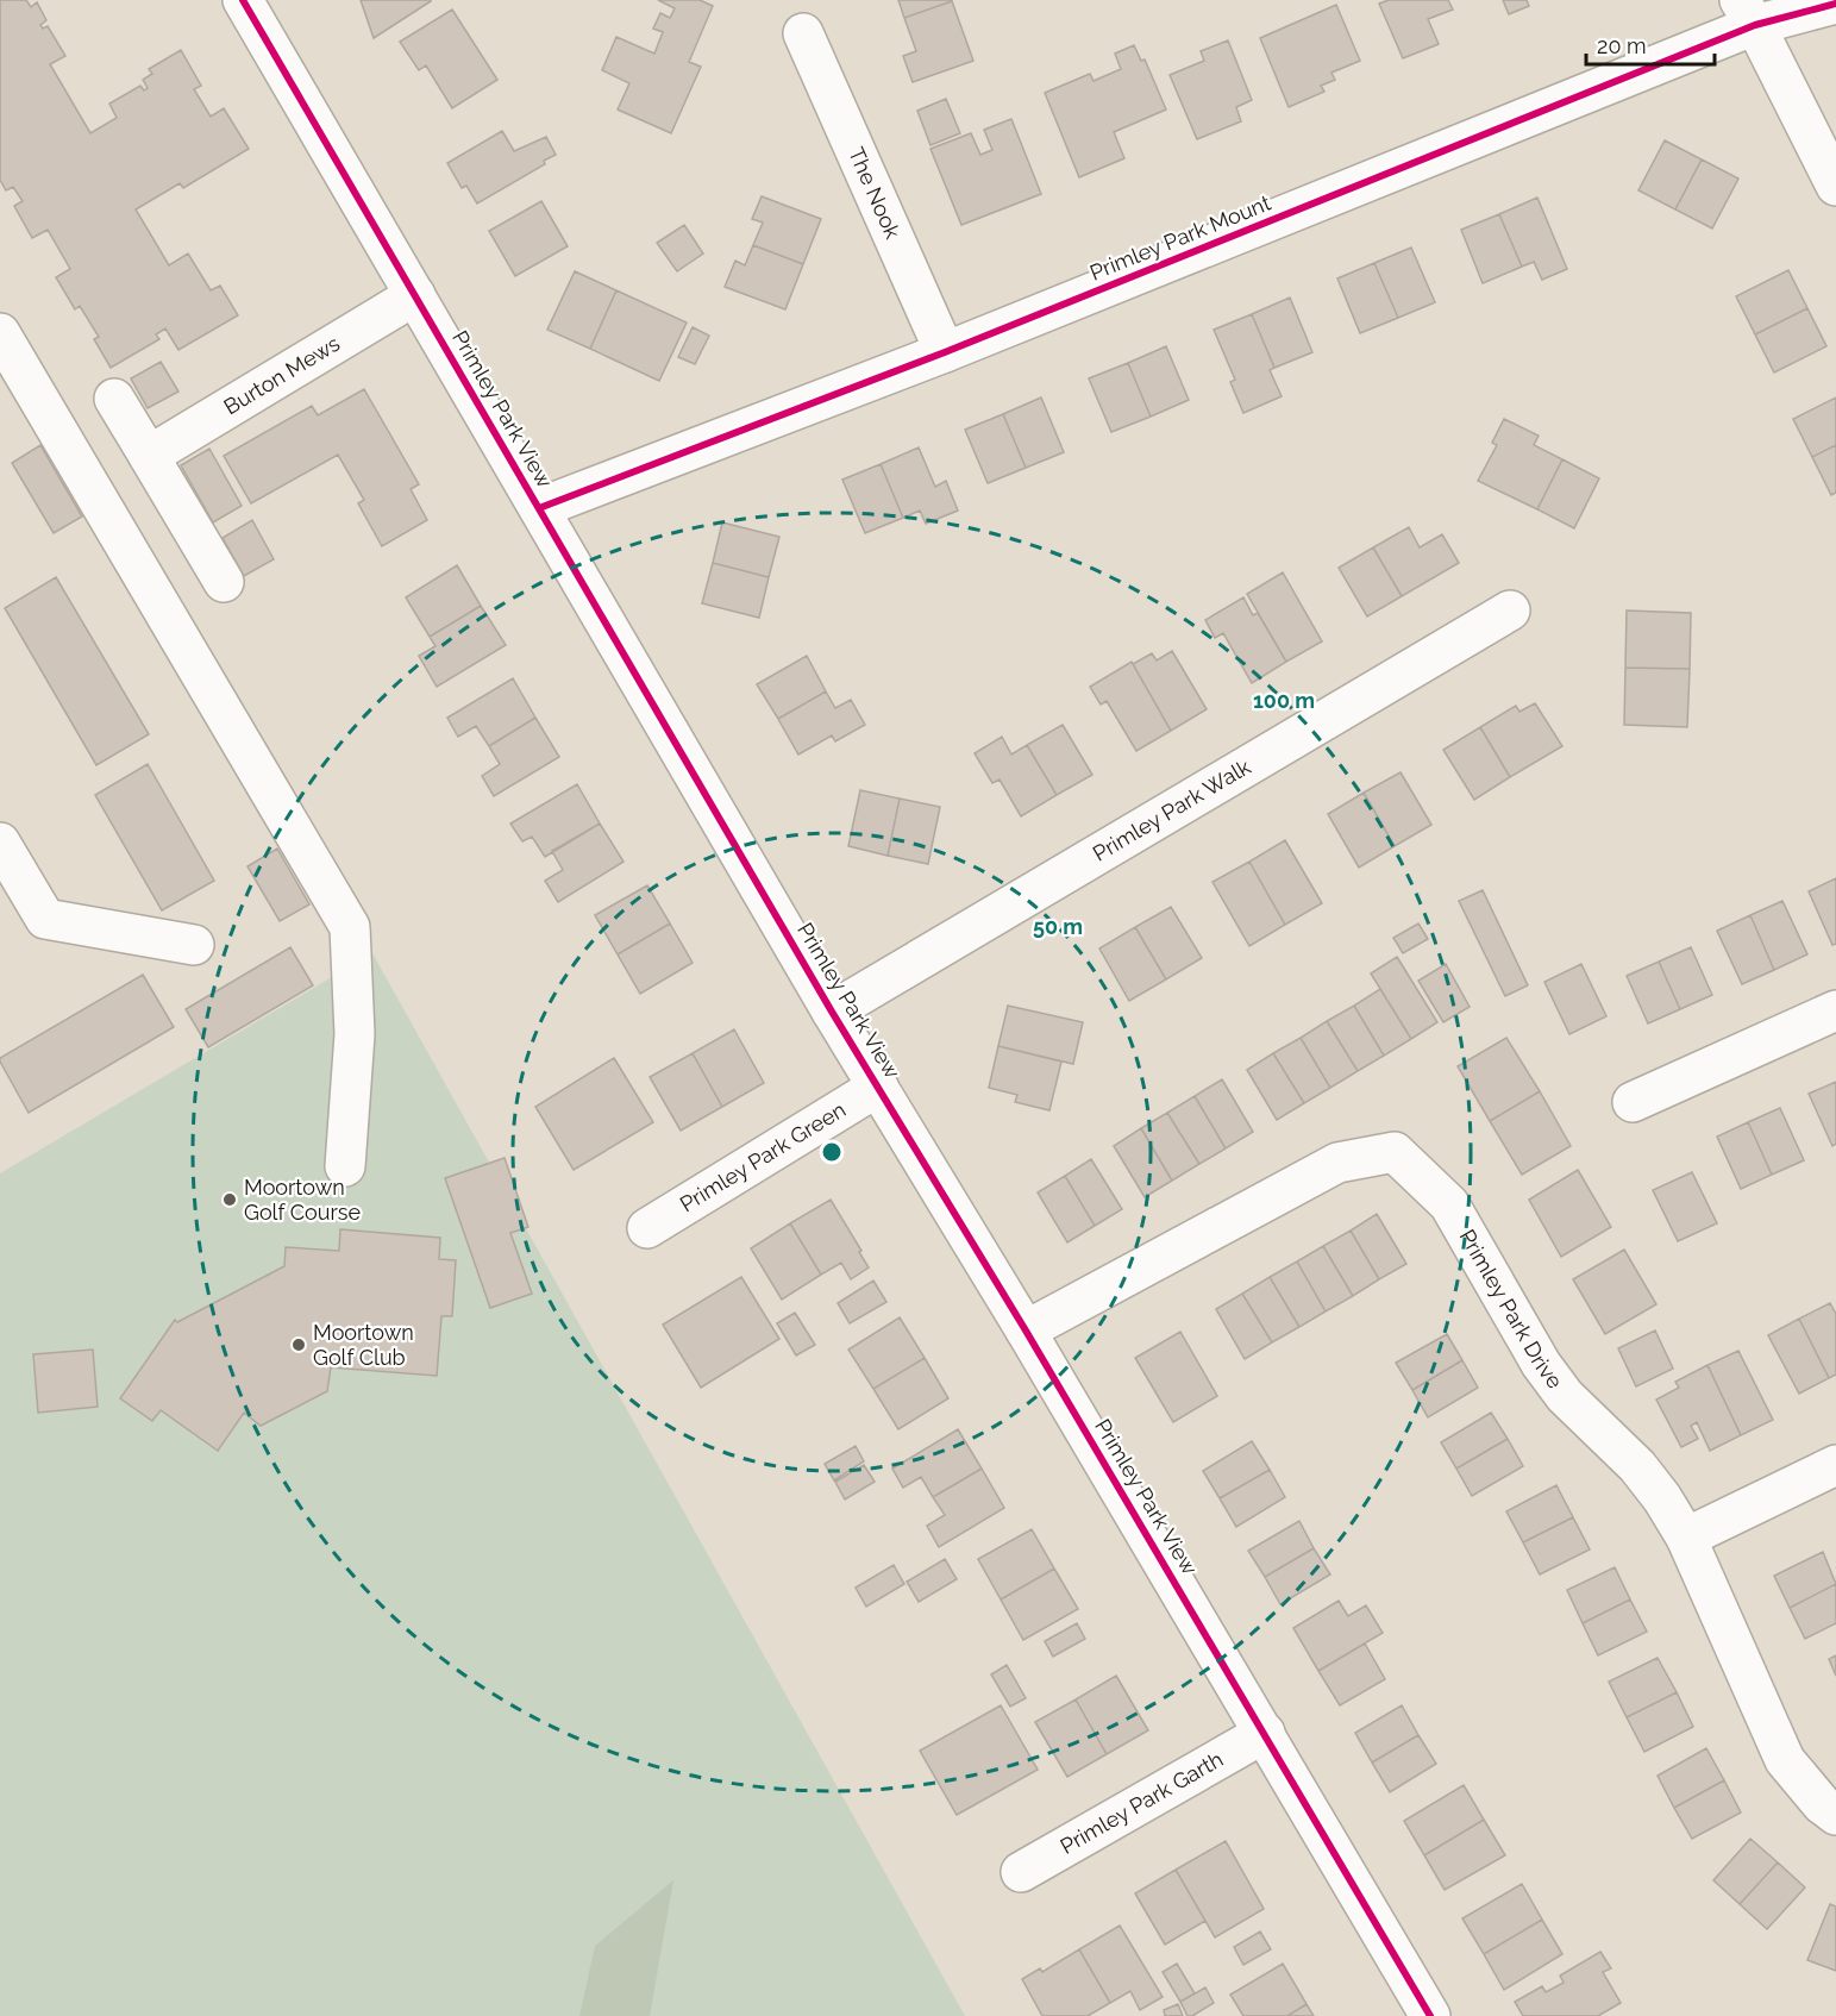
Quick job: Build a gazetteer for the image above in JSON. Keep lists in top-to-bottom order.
{
  "streets": {
    "street": [
      "The Nook",
      "Primley Park Mount",
      "Burton Mews",
      "Primley Park View",
      "Primley Park Walk",
      "Primley Park Green",
      "Primley Park Drive",
      "Primley Park Garth"
    ]
  },
  "crossings": [
    ["The Nook", "Primley Park Mount"],
    ["Primley Park Mount", "Primley Park View"],
    ["Burton Mews", "Primley Park View"],
    ["Primley Park View", "Primley Park Walk"],
    ["Primley Park View", "Primley Park Green"],
    ["Primley Park View", "Primley Park Drive"],
    ["Primley Park View", "Primley Park Garth"]
  ],
  "places": ["Moortown Golf Course", "Moortown Golf Club"],
  "scale_bar": "20 m",
  "rings": ["100 m", "50 m"]
}
